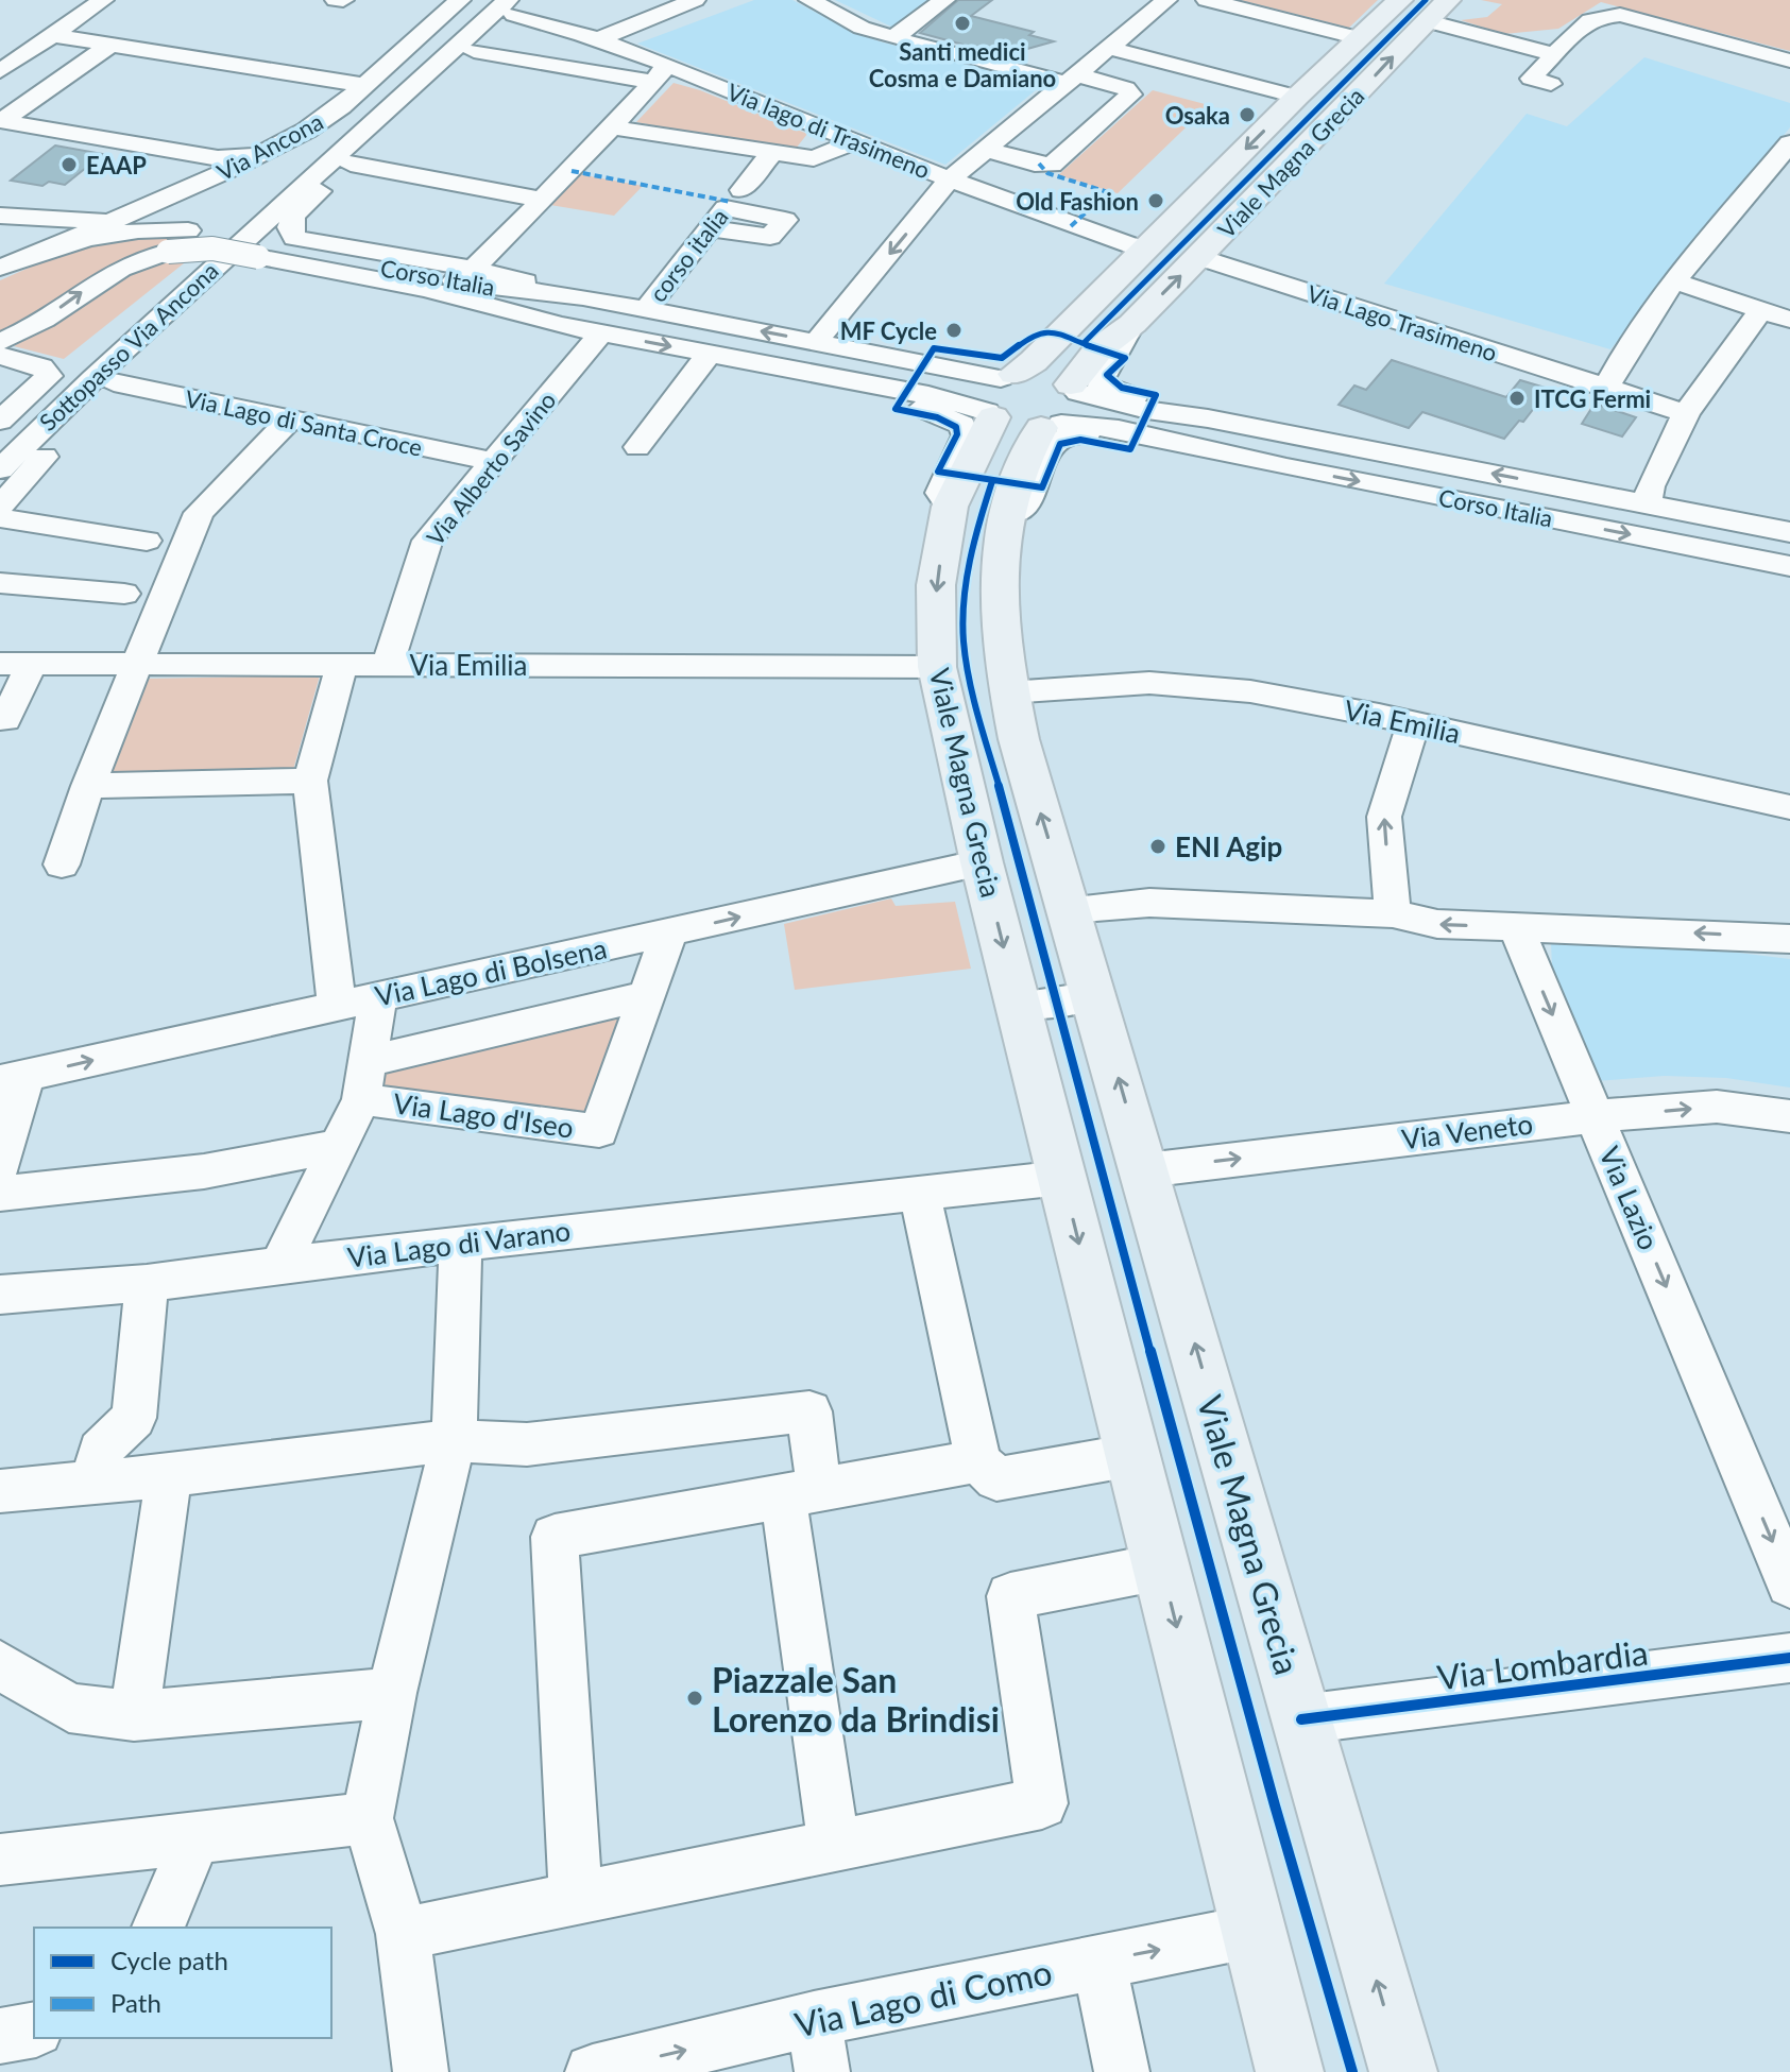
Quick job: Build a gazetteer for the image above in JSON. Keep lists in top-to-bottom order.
{
  "streets": {
    "main road": ["Viale Magna Grecia"],
    "street": [
      "Via lago di Trasimeno",
      "Via Ancona",
      "corso italia",
      "Corso Italia",
      "Via Lago Trasimeno",
      "Sottopasso Via Ancona",
      "Via Lago di Santa Croce",
      "Via Alberto Savino",
      "Via Emilia",
      "Via Lago di Bolsena",
      "Via Lago d'Iseo",
      "Via Veneto",
      "Via Lazio",
      "Via Lago di Varano",
      "Via Lombardia",
      "Via Lago di Como"
    ]
  },
  "crossings": [
    ["Via lago di Trasimeno", "Via Ancona"],
    ["Via lago di Trasimeno", "Viale Magna Grecia"],
    ["Via Ancona", "Corso Italia"],
    ["Via Ancona", "Sottopasso Via Ancona"],
    ["Viale Magna Grecia", "Corso Italia"],
    ["Viale Magna Grecia", "Via Lago Trasimeno"],
    ["Viale Magna Grecia", "Via Emilia"],
    ["Viale Magna Grecia", "Via Lago di Bolsena"],
    ["Viale Magna Grecia", "Via Veneto"],
    ["Viale Magna Grecia", "Via Lago di Varano"],
    ["Viale Magna Grecia", "Via Lombardia"],
    ["Viale Magna Grecia", "Via Lago di Como"],
    ["corso italia", "Corso Italia"],
    ["Corso Italia", "Sottopasso Via Ancona"],
    ["Corso Italia", "Via Alberto Savino"],
    ["Via Lago di Santa Croce", "Via Alberto Savino"],
    ["Via Alberto Savino", "Via Emilia"],
    ["Via Lago di Bolsena", "Via Lago d'Iseo"],
    ["Via Lago d'Iseo", "Via Lago di Varano"],
    ["Via Veneto", "Via Lazio"]
  ],
  "one_way": ["Via Lazio"],
  "places": [
    "Santi medici Cosma e Damiano",
    "Osaka",
    "EAAP",
    "Old Fashion",
    "MF Cycle",
    "ITCG Fermi",
    "ENI Agip",
    "Piazzale San Lorenzo da Brindisi"
  ],
  "legend": ["Cycle path", "Path"]
}
